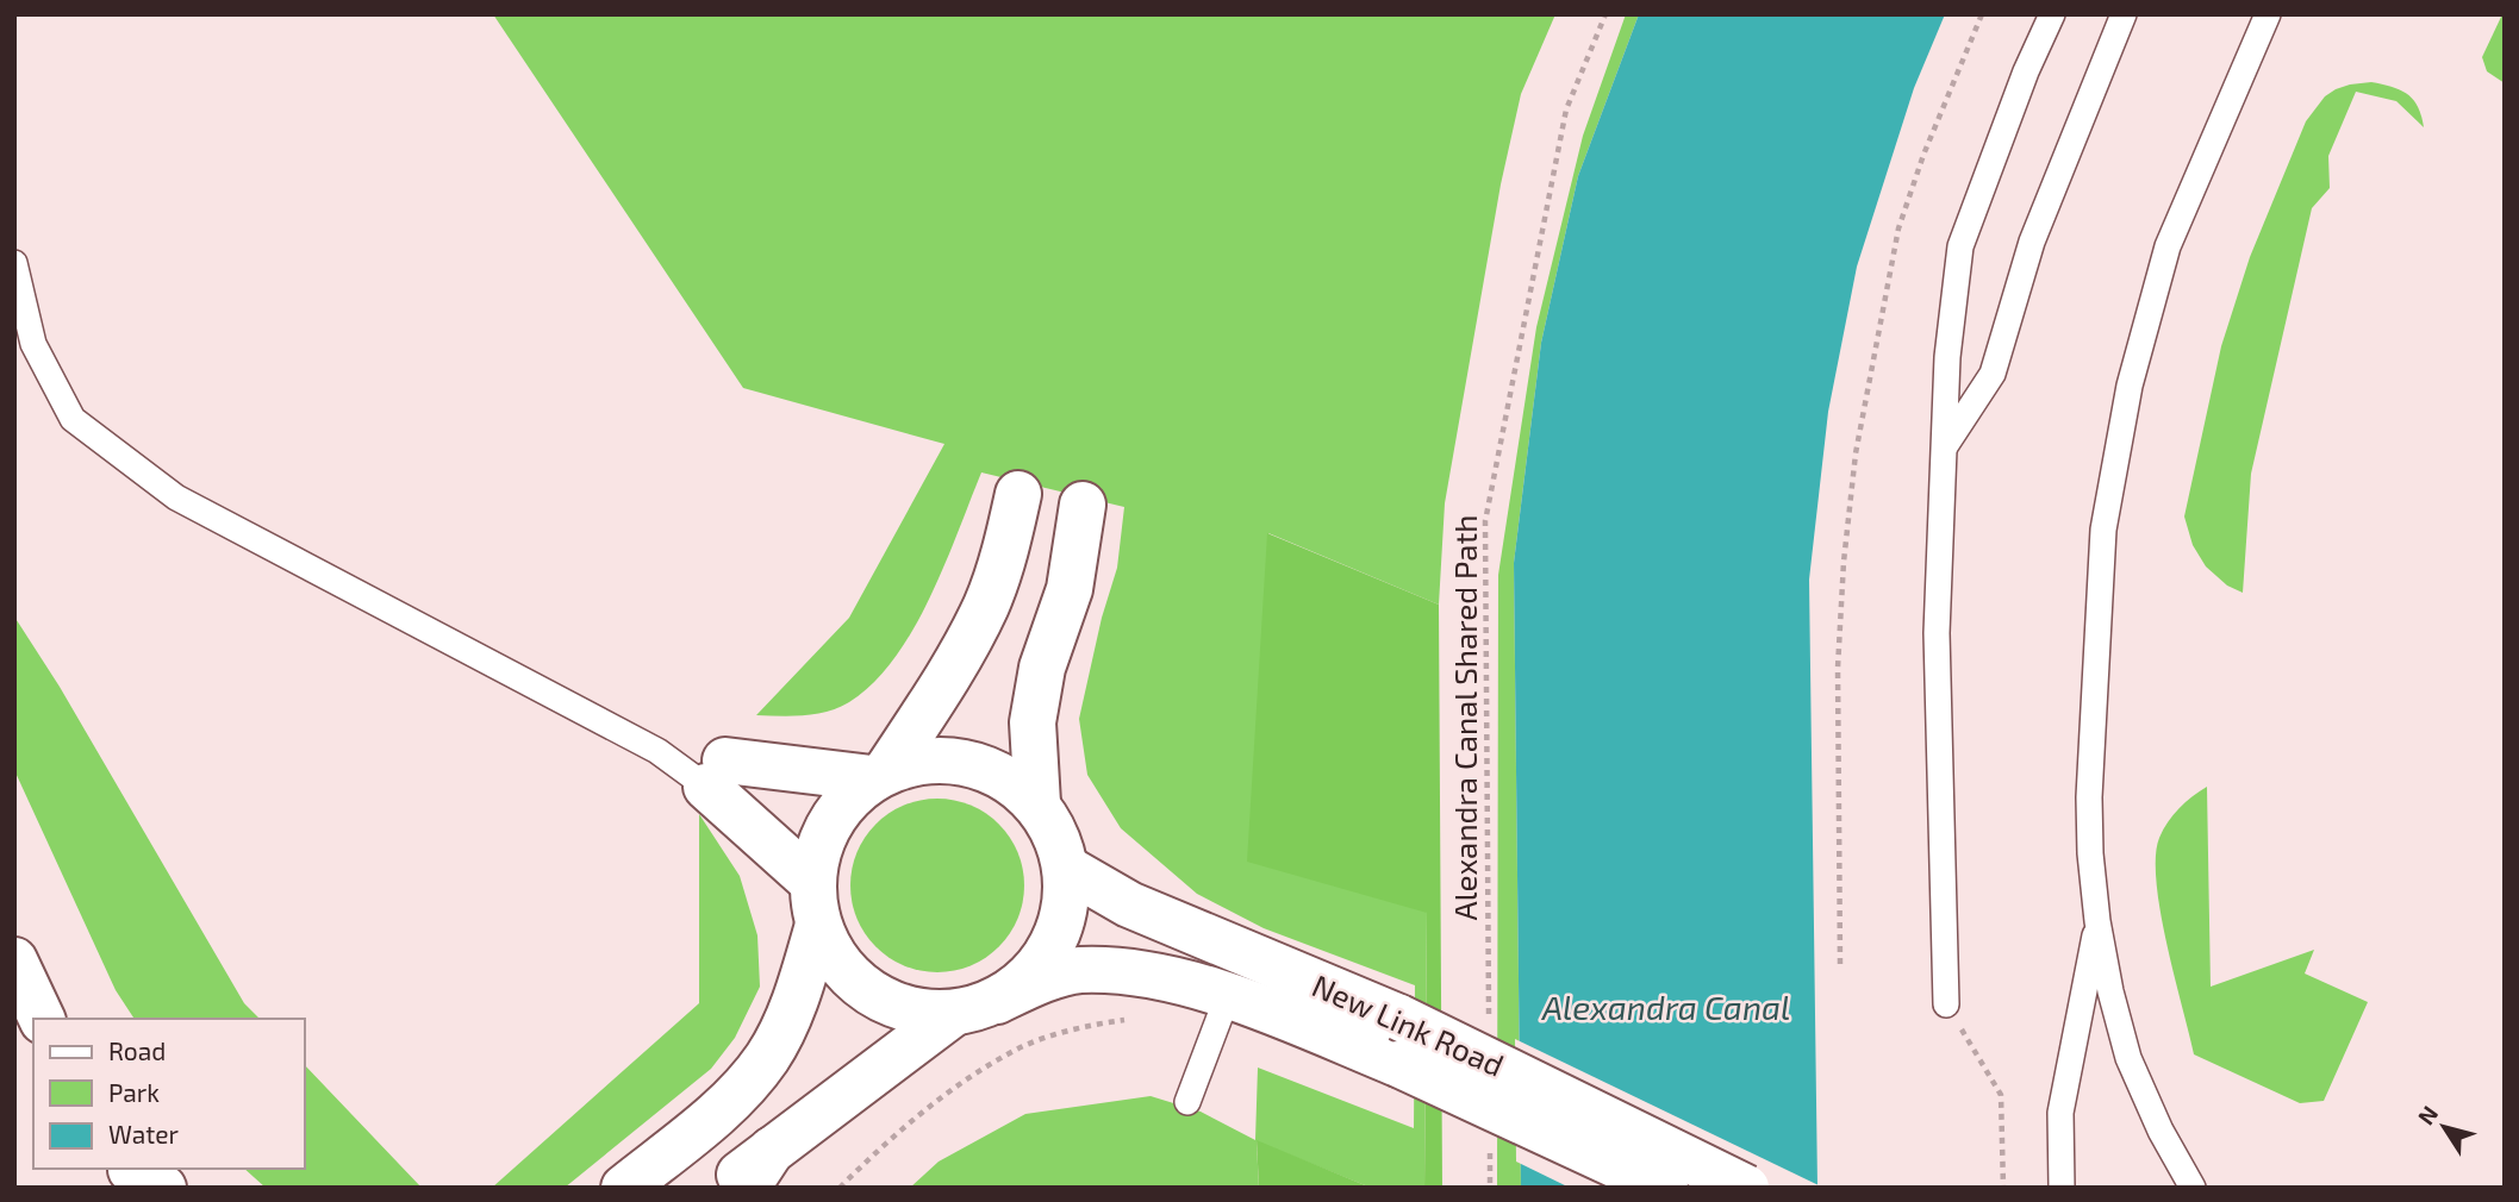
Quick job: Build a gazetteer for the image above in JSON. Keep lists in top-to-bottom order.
{
  "streets": {
    "main road": ["New Link Road"],
    "path": ["Alexandra Canal Shared Path"]
  },
  "water": ["Alexandra Canal"],
  "legend": ["Road", "Park", "Water"],
  "north": "top left"
}
